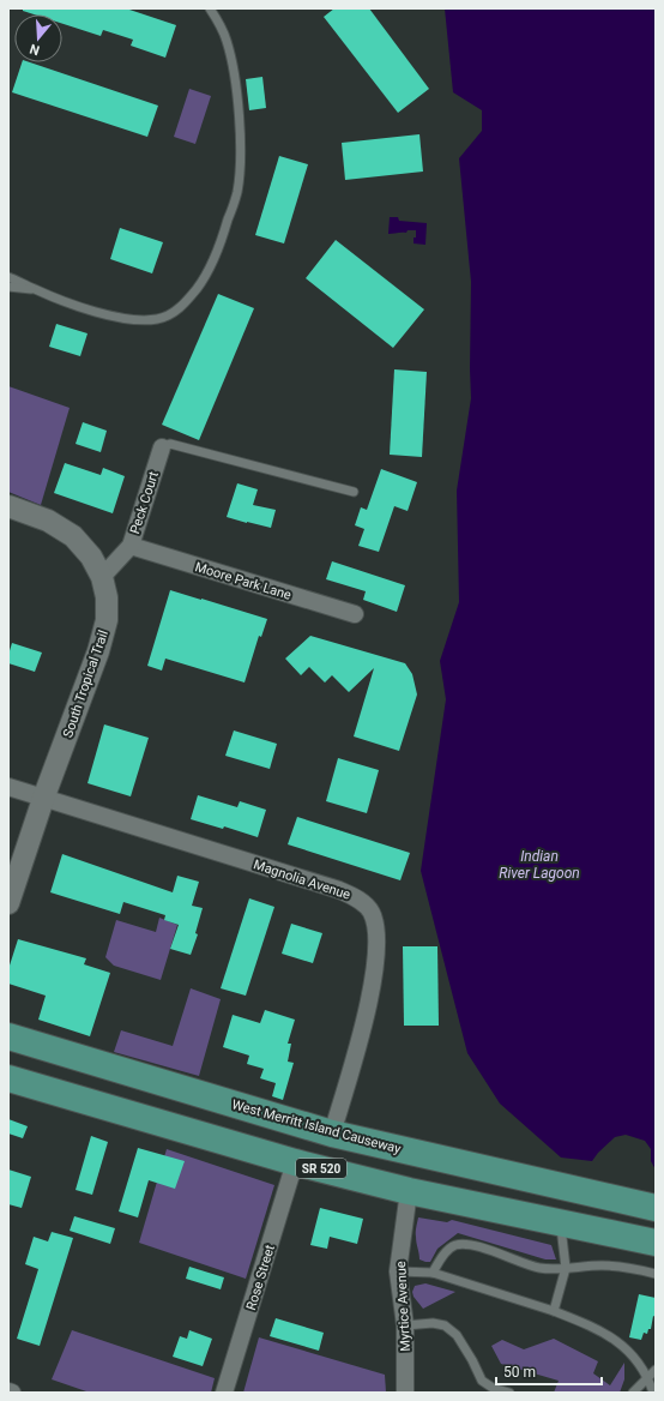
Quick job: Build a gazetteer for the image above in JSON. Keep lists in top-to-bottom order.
{
  "streets": {
    "main road": ["West Merritt Island Causeway", "SR 520"],
    "street": [
      "Peck Court",
      "Moore Park Lane",
      "South Tropical Trail",
      "Magnolia Avenue",
      "Rose Street",
      "Myrtice Avenue"
    ]
  },
  "crossings": [
    ["Peck Court", "Moore Park Lane"],
    ["Peck Court", "South Tropical Trail"],
    ["South Tropical Trail", "Magnolia Avenue"],
    ["Magnolia Avenue", "West Merritt Island Causeway"],
    ["SR 520", "Rose Street"],
    ["SR 520", "Myrtice Avenue"]
  ],
  "water": ["Indian River Lagoon"],
  "scale_bar": "50 m",
  "north": "bottom"
}
